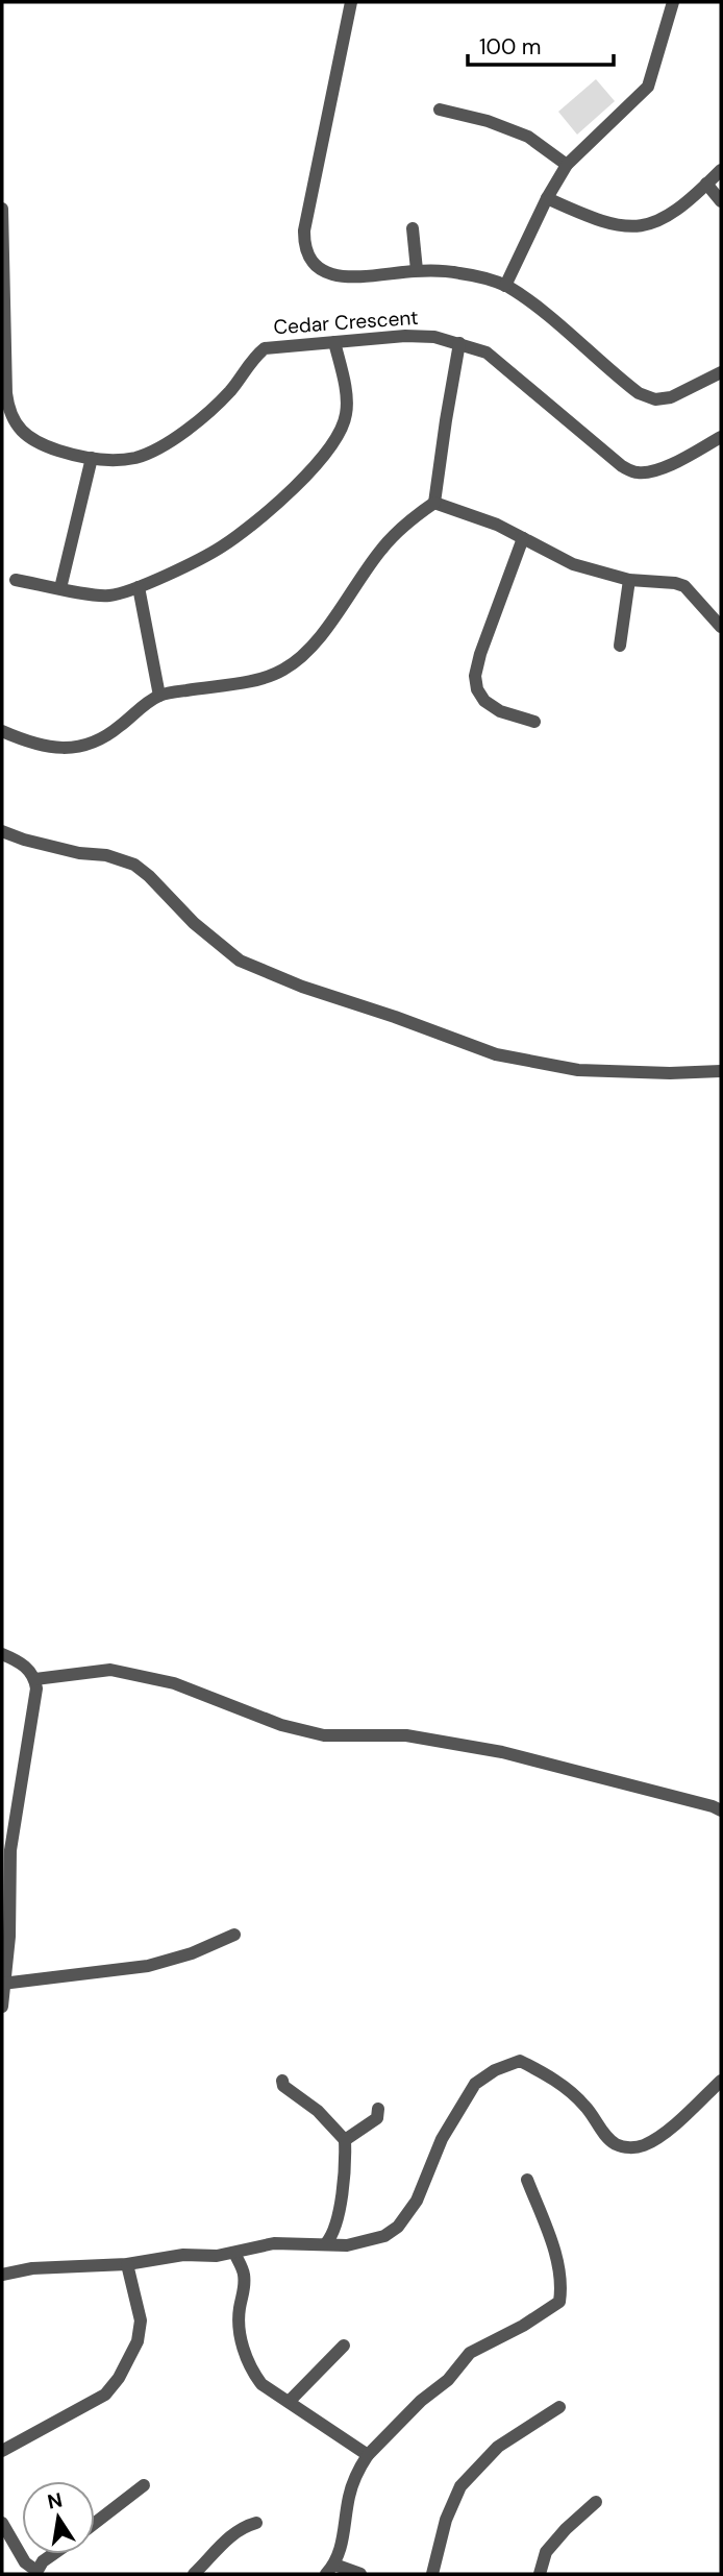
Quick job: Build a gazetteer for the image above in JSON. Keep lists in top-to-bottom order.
{
  "streets": {
    "street": ["Cedar Crescent"]
  },
  "scale_bar": "100 m",
  "north": "top"
}
